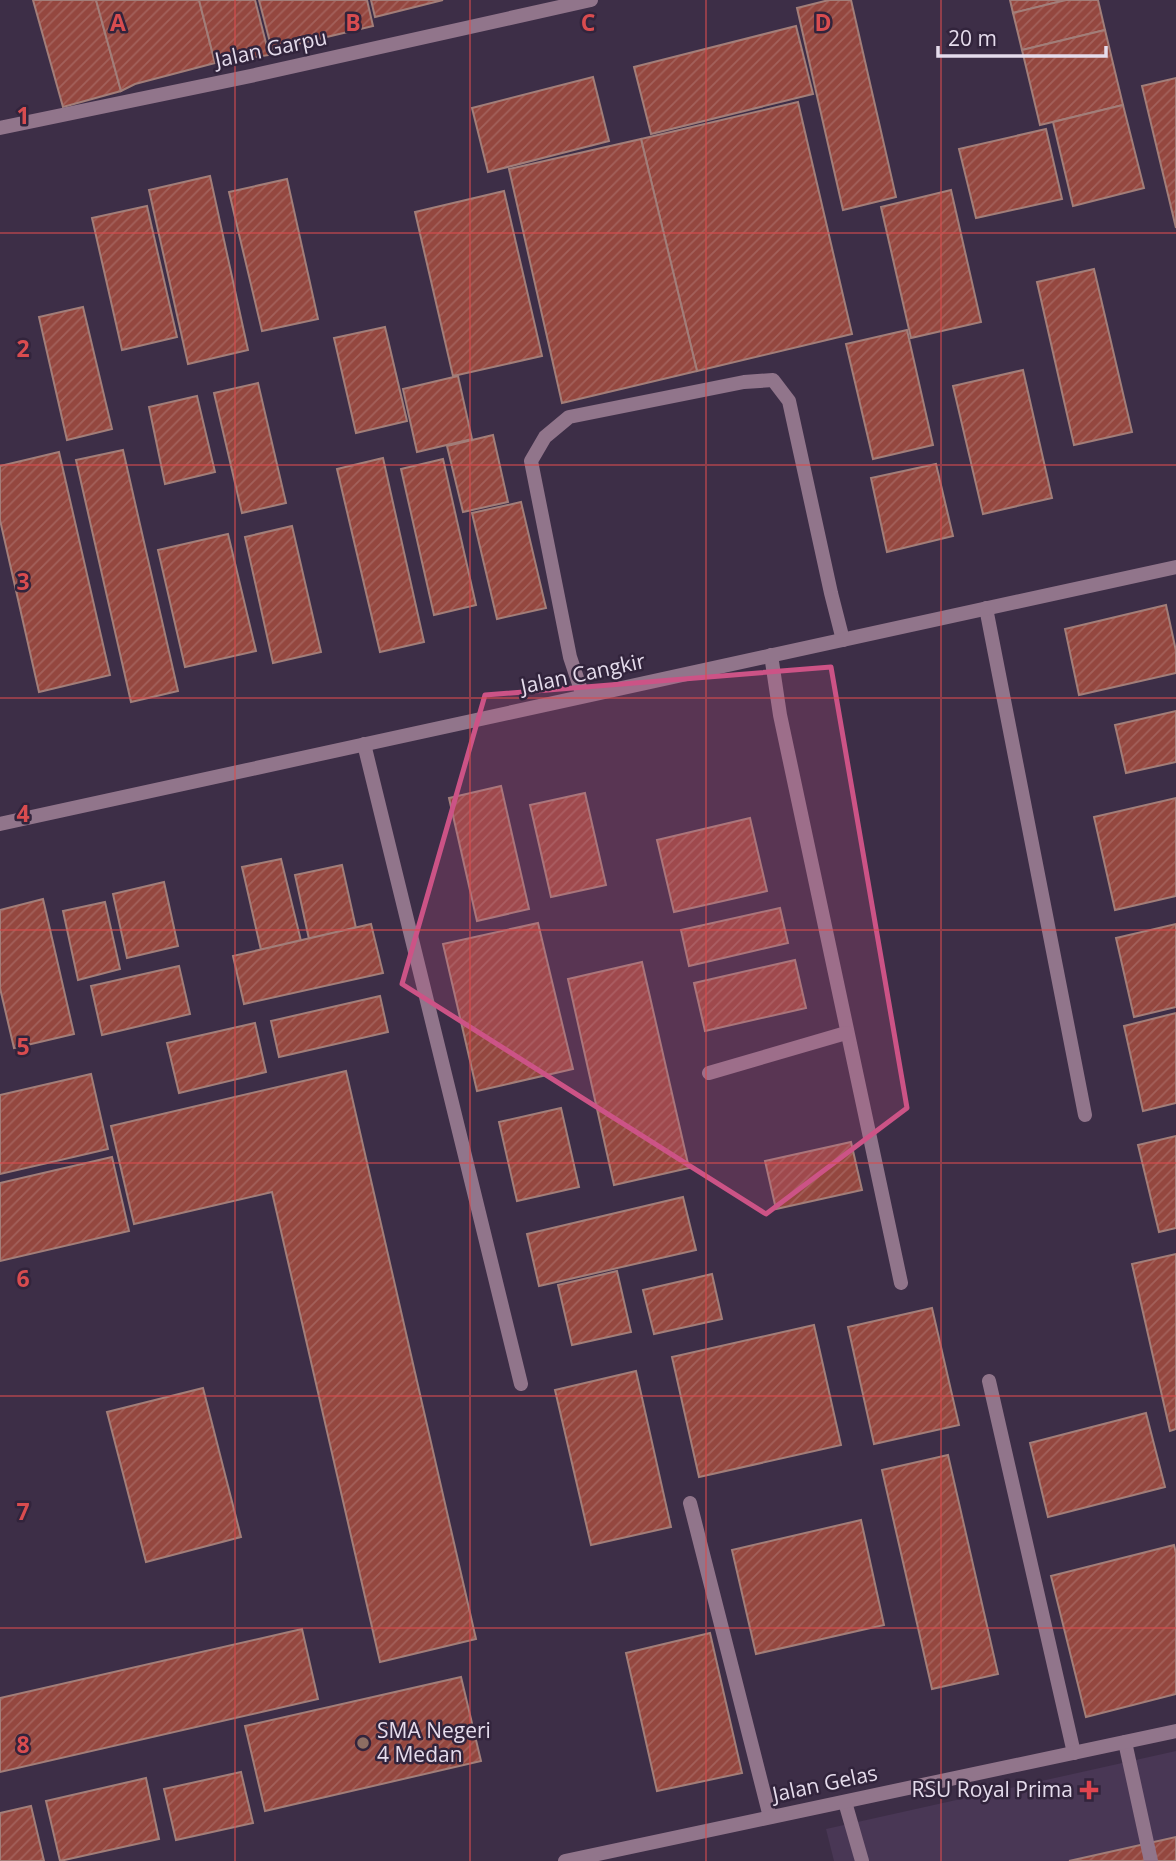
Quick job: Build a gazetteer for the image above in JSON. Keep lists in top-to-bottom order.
{
  "streets": {
    "street": ["Jalan Garpu", "Jalan Cangkir", "Jalan Gelas"]
  },
  "places": {
    "other": ["SMA Negeri 4 Medan"],
    "health": ["RSU Royal Prima"]
  },
  "scale_bar": "20 m",
  "grid": {
    "columns": [
      "A",
      "B",
      "C",
      "D"
    ],
    "rows": [
      "1",
      "2",
      "3",
      "4",
      "5",
      "6",
      "7",
      "8"
    ]
  }
}
